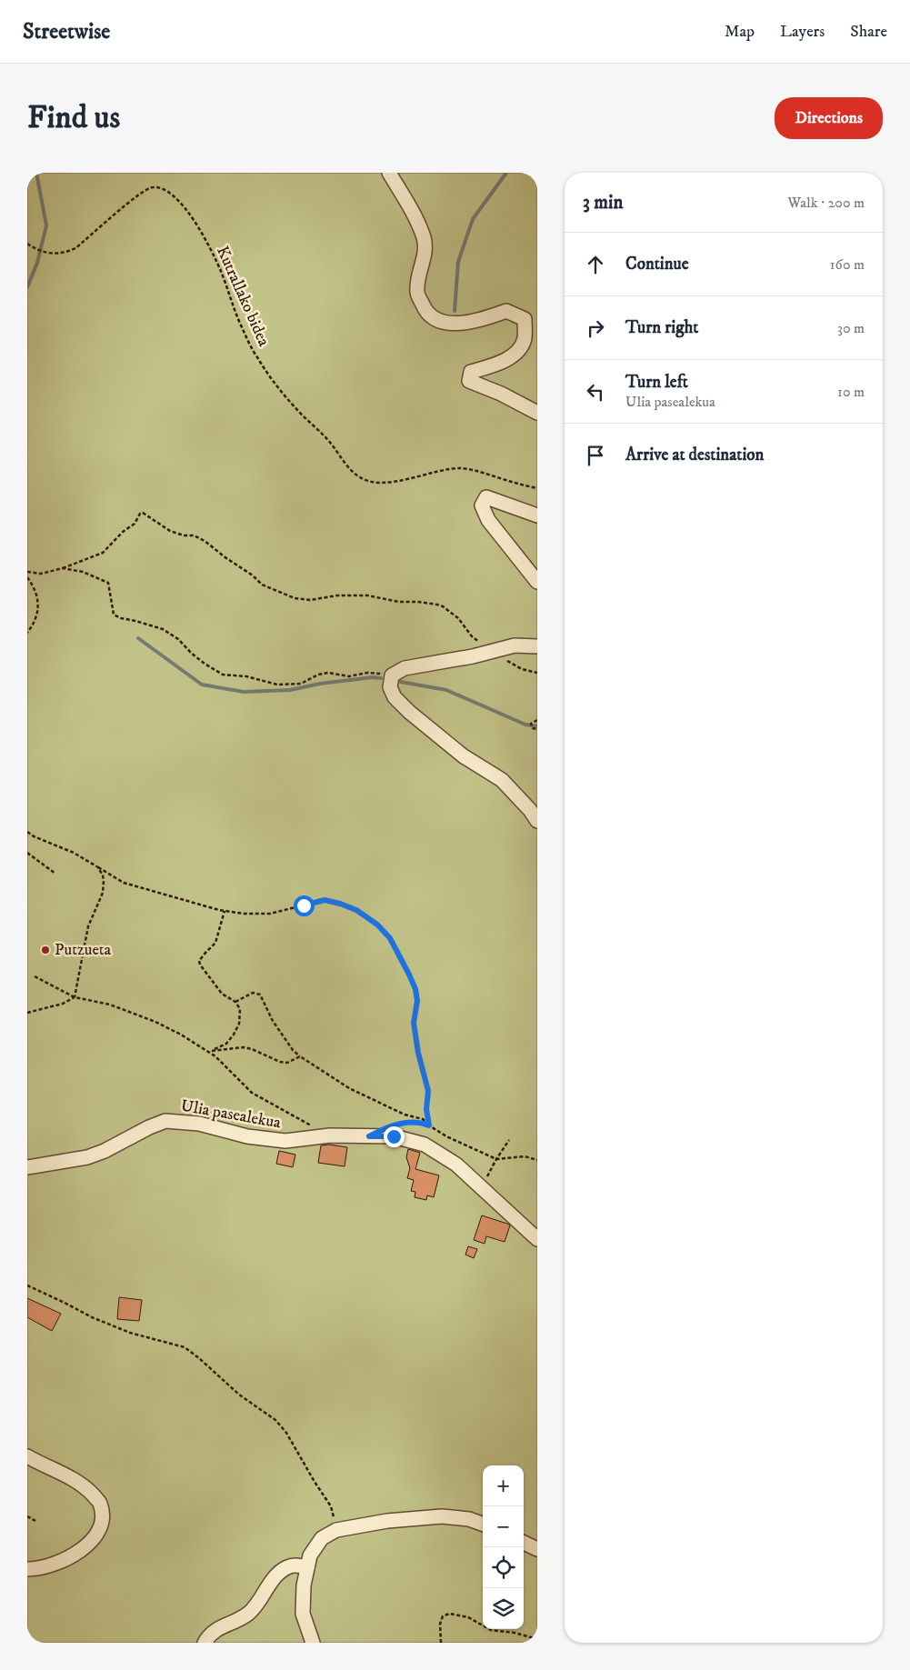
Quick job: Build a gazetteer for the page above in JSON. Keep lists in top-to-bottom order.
{
  "streets": {
    "street": ["Ulia pasealekua"],
    "path": ["Kutrallako bidea"]
  },
  "places": ["Putzueta"],
  "page": {
    "header": "Streetwise",
    "nav": ["Map", "Layers", "Share"],
    "buttons": "Directions",
    "title": "Find us",
    "heading": ["3 min", "Walk · 200 m"],
    "list": [
      ["Continue", "160 m"],
      ["Turn right", "30 m"],
      ["Turn left", "Ulia pasealekua", "10 m"],
      "Arrive at destination"
    ],
    "map_buttons": ["+", "−"]
  }
}
